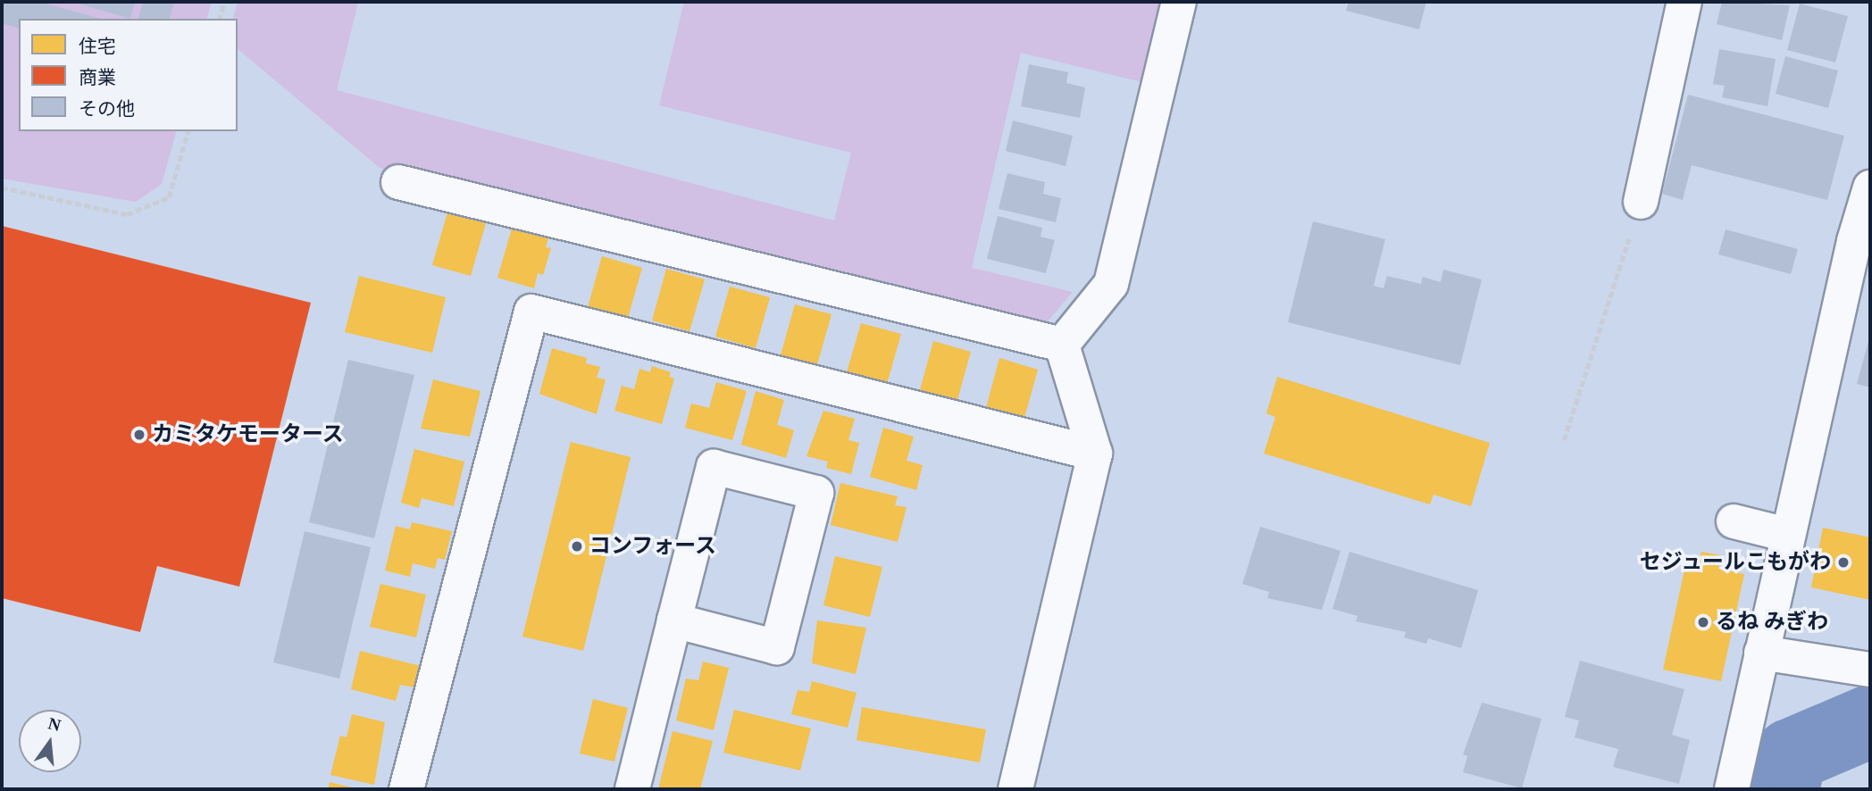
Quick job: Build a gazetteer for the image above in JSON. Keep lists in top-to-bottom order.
{
  "places": [
    "カミタケモータース",
    "コンフォース",
    "セジュールこもがわ",
    "るね みぎわ"
  ],
  "legend": ["住宅", "商業", "その他"],
  "north": "top"
}
